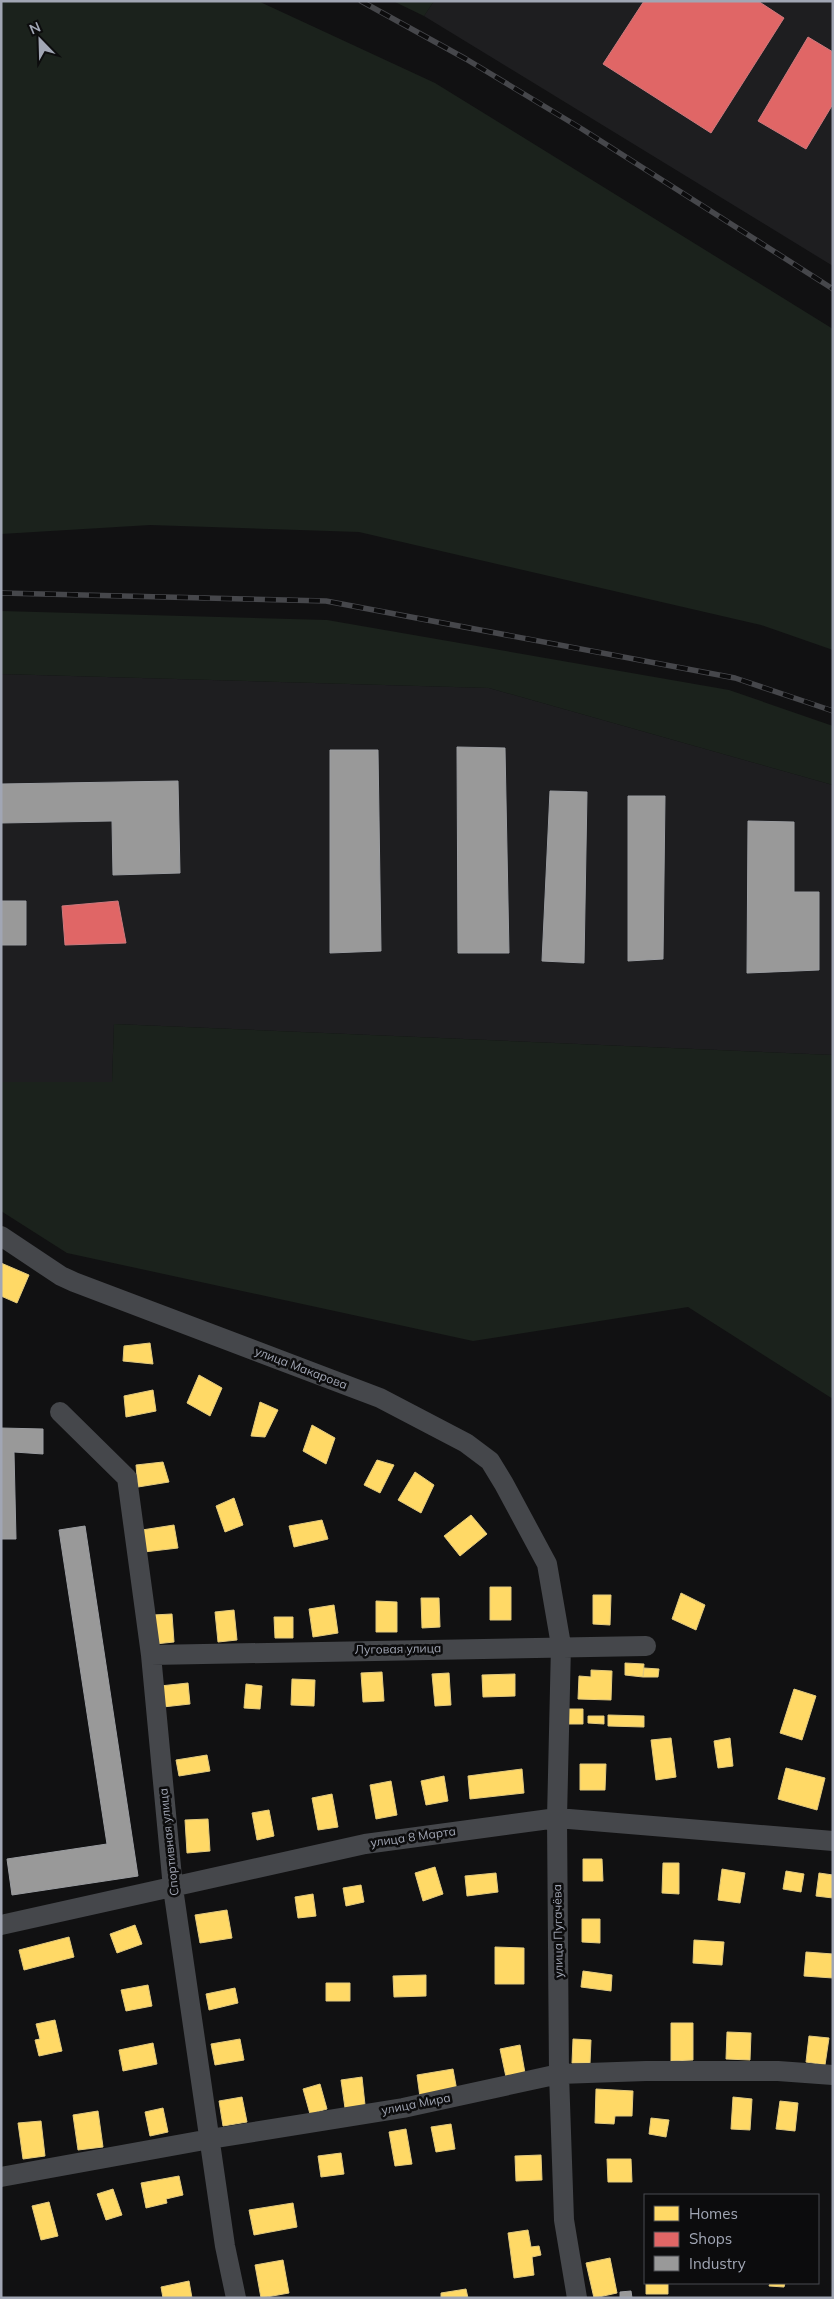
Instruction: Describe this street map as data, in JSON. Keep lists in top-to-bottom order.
{
  "streets": {
    "street": [
      "улица Макарова",
      "Луговая улица",
      "улица 8 Марта",
      "Спортивная улица",
      "улица Пугачёва",
      "улица Мира"
    ]
  },
  "crossings": [
    ["улица Макарова", "улица Пугачёва"],
    ["Луговая улица", "Спортивная улица"],
    ["Луговая улица", "улица Пугачёва"],
    ["улица 8 Марта", "Спортивная улица"],
    ["улица 8 Марта", "улица Пугачёва"],
    ["Спортивная улица", "улица Мира"],
    ["улица Пугачёва", "улица Мира"]
  ],
  "legend": ["Homes", "Shops", "Industry"],
  "north": "top left"
}
